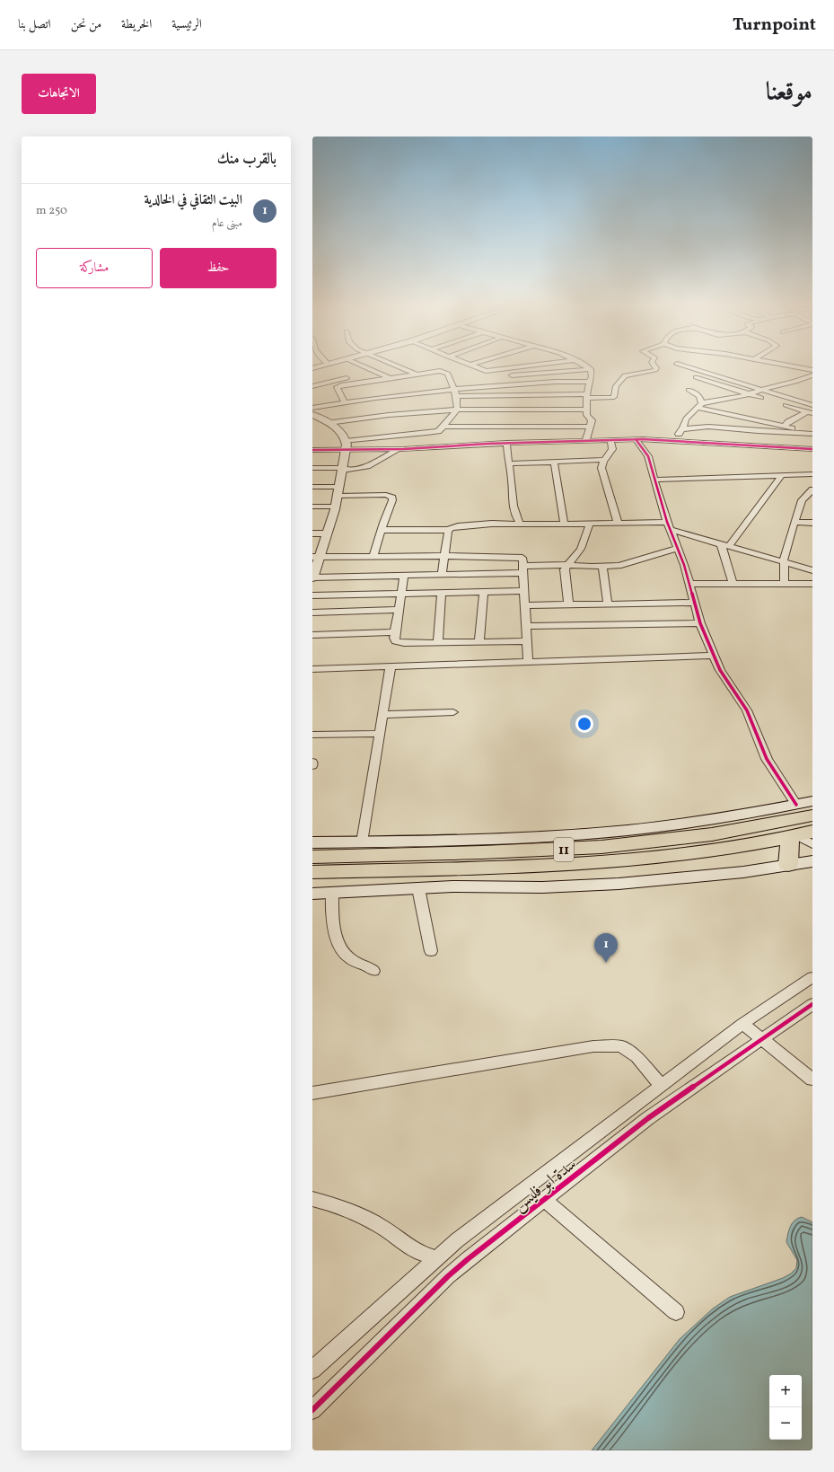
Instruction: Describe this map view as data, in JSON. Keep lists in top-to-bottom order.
{
  "streets": {
    "highway": ["11"],
    "street": ["سدة ابو فليس"]
  },
  "page": {
    "header": "Turnpoint",
    "nav": [
      "الرئيسية",
      "الخريطة",
      "من نحن",
      "اتصل بنا"
    ],
    "title": "موقعنا",
    "buttons": [
      "الاتجاهات",
      ["حفظ", "مشاركة"]
    ],
    "heading": "بالقرب منك",
    "list": [
      {
        "mark": "1",
        "name": "البيت الثقافي في الخالدية",
        "note": "مبنى عام",
        "value": "250 m"
      }
    ],
    "pins": "1",
    "map_buttons": ["+", "−"]
  }
}
